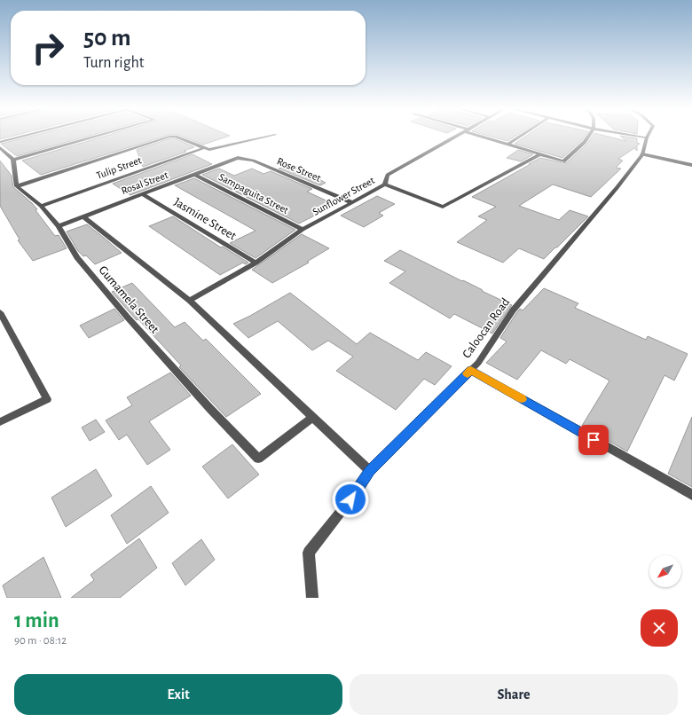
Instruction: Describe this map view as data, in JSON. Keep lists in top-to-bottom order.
{
  "streets": {
    "street": [
      "Tulip Street",
      "Rose Street",
      "Rosal Street",
      "Sampaguita Street",
      "Sunflower Street",
      "Jasmine Street",
      "Gumamela Street",
      "Caloocan Road"
    ]
  },
  "crossings": [
    ["Tulip Street", "Gumamela Street"],
    ["Rose Street", "Rosal Street"],
    ["Rose Street", "Sunflower Street"],
    ["Rosal Street", "Sampaguita Street"],
    ["Rosal Street", "Jasmine Street"],
    ["Rosal Street", "Gumamela Street"],
    ["Sampaguita Street", "Sunflower Street"],
    ["Sunflower Street", "Jasmine Street"]
  ],
  "north": "bottom left",
  "page": {
    "turn": ["50 m", "Turn right"],
    "heading": ["1 min", "90 m · 08:12"],
    "buttons": ["Exit", "Share"]
  }
}
